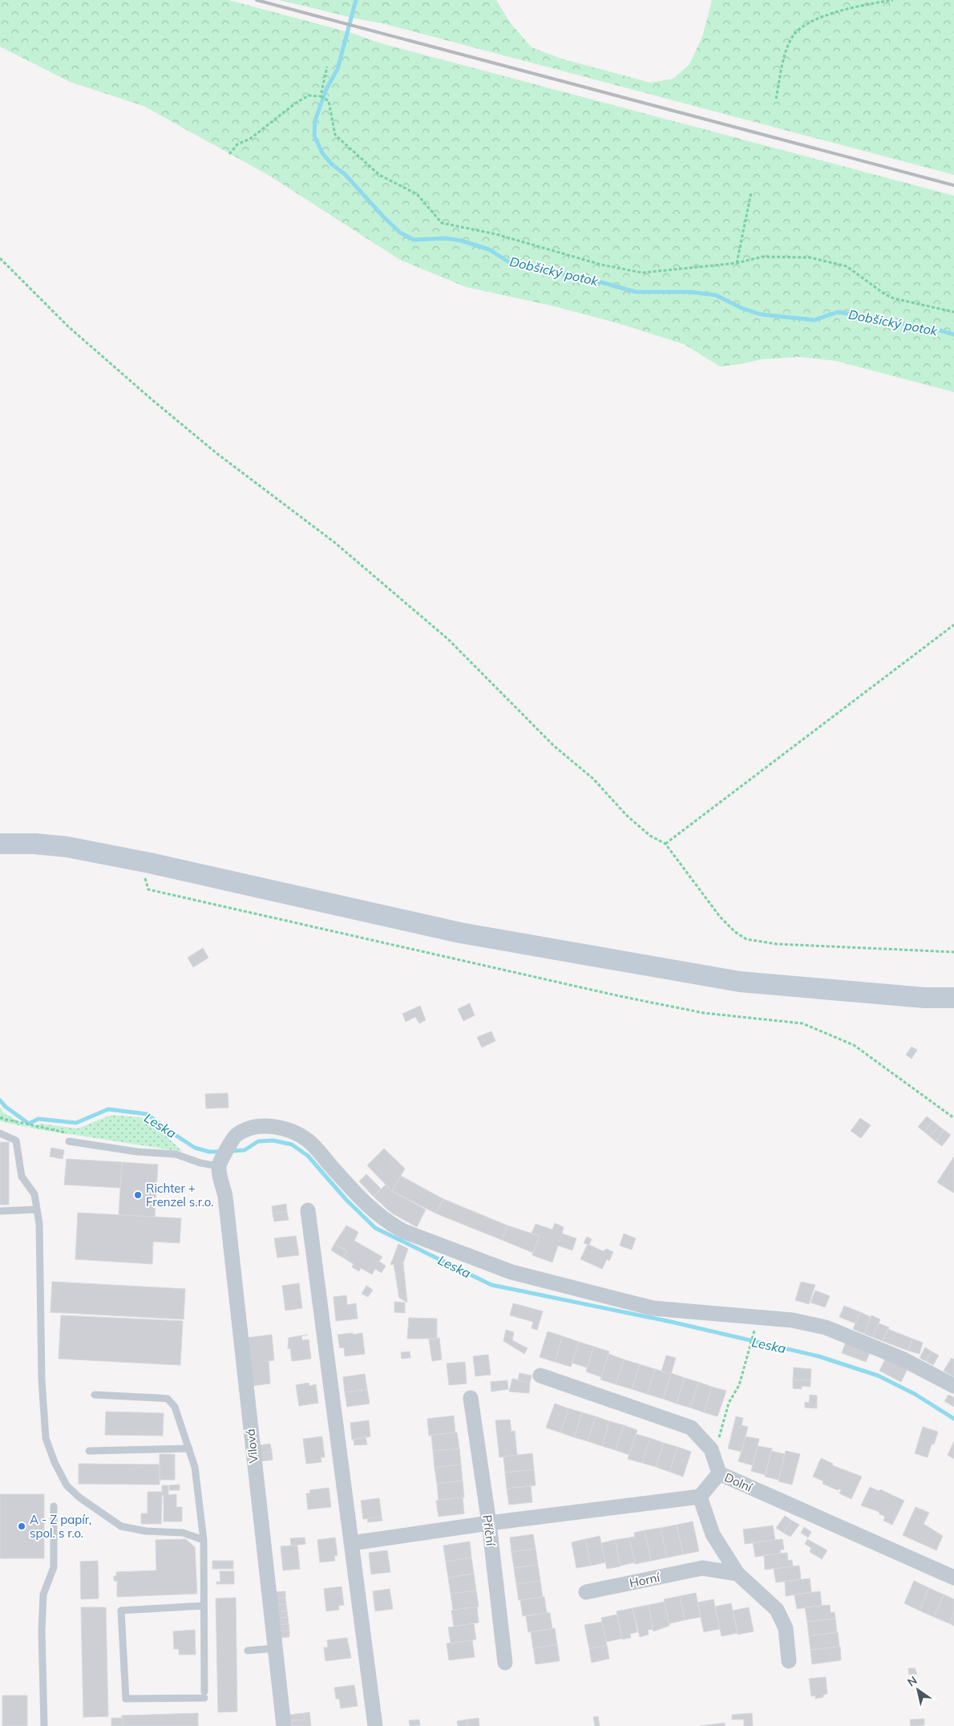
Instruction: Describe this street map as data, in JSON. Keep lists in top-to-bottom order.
{
  "streets": {
    "street": [
      "Vilová",
      "Dolní",
      "Příční",
      "Horní"
    ]
  },
  "water": ["Dobšický potok", "Leska"],
  "places": ["Richter + Frenzel s.r.o.", "A - Z papír, spol. s r.o."],
  "north": "top left"
}
